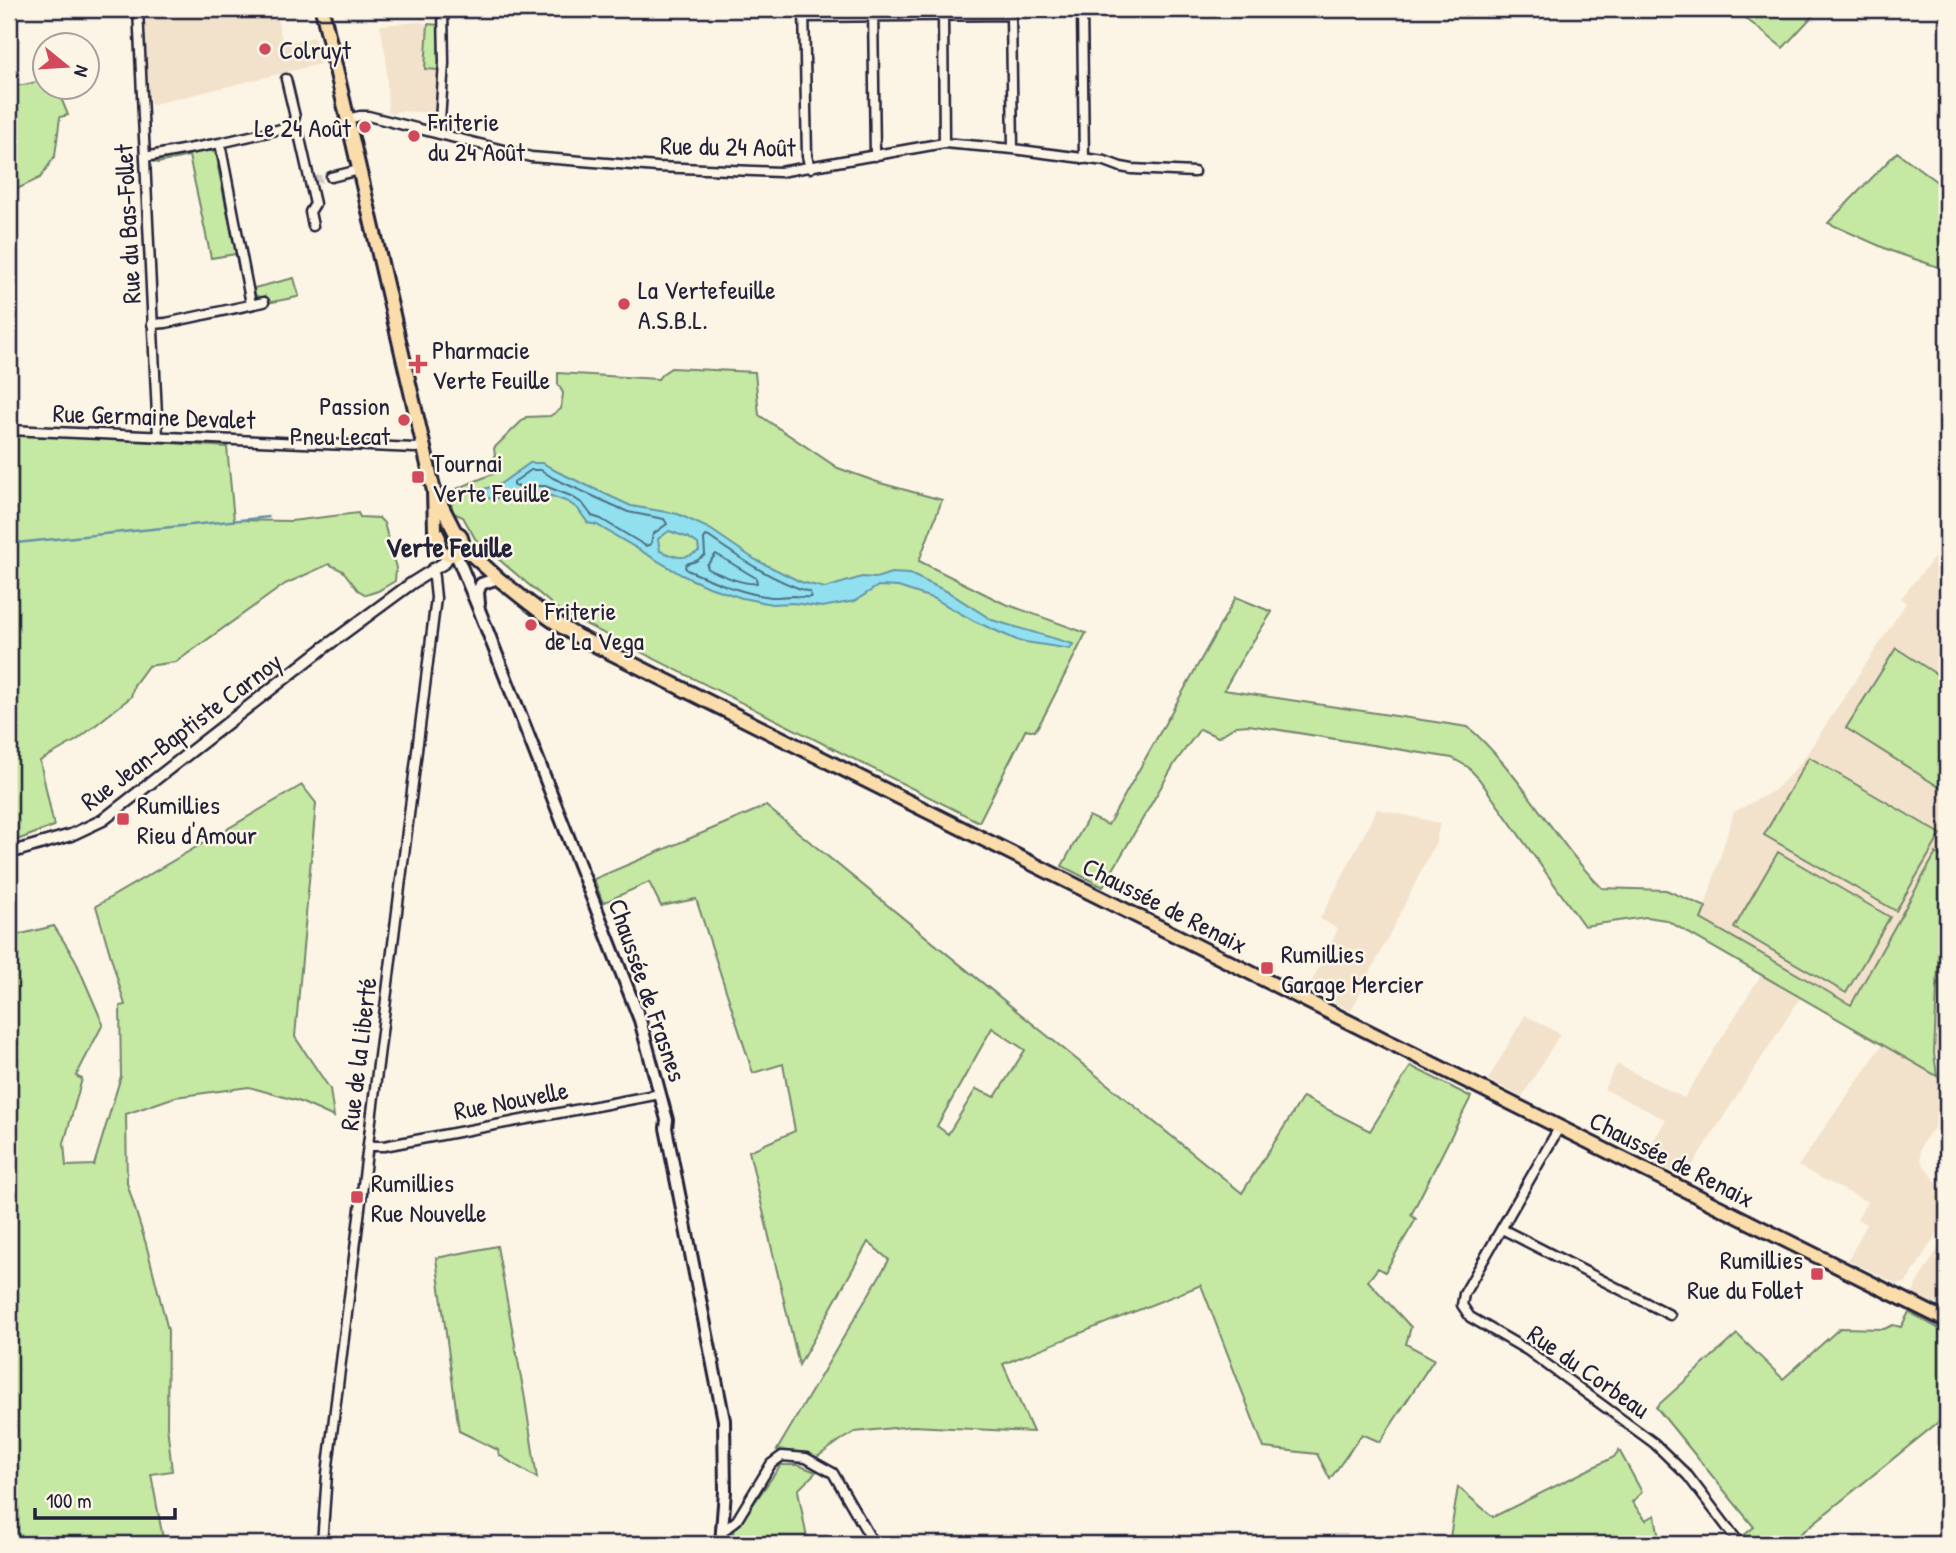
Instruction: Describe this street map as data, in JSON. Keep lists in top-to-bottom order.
{
  "streets": {
    "main road": ["Chaussée de Renaix", "Chaussée de Frasnes"],
    "street": [
      "Rue du 24 Août",
      "Rue du Bas-Follet",
      "Rue Germaine Devalet",
      "Rue Jean-Baptiste Carnoy",
      "Rue de la Liberté",
      "Rue Nouvelle",
      "Rue du Corbeau"
    ]
  },
  "crossings": [
    ["Rue du Bas-Follet", "Rue Germaine Devalet"],
    ["Rue Jean-Baptiste Carnoy", "Rue de la Liberté"],
    ["Chaussée de Renaix", "Chaussée de Frasnes"],
    ["Chaussée de Renaix", "Rue du Corbeau"],
    ["Chaussée de Frasnes", "Rue Nouvelle"],
    ["Rue de la Liberté", "Rue Nouvelle"]
  ],
  "districts": ["Verte Feuille"],
  "places": {
    "other": [
      "Colruyt",
      "Le 24 Août",
      "Friterie du 24 Août",
      "La Vertefeuille A.S.B.L.",
      "Passion Pneu Lecat",
      "Friterie de La Vega"
    ],
    "health": ["Pharmacie Verte Feuille"],
    "transit": [
      "Tournai Verte Feuille",
      "Rumillies Rieu d'Amour",
      "Rumillies Garage Mercier",
      "Rumillies Rue Nouvelle",
      "Rumillies Rue du Follet"
    ]
  },
  "scale_bar": "100 m",
  "north": "right"
}
